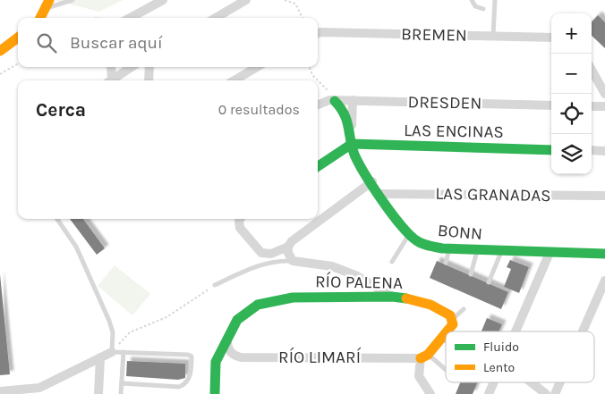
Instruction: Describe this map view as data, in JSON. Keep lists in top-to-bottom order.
{
  "streets": {
    "street": [
      "BREMEN",
      "DRESDEN",
      "LAS ENCINAS",
      "LAS GRANADAS",
      "BONN",
      "RÍO PALENA",
      "RÍO LIMARÍ"
    ]
  },
  "crossings": [
    ["DRESDEN", "BONN"],
    ["LAS ENCINAS", "BONN"],
    ["LAS GRANADAS", "BONN"],
    ["RÍO PALENA", "RÍO LIMARÍ"]
  ],
  "legend": ["Fluido", "Lento"],
  "page": {
    "map_buttons": ["+", "−"],
    "search": "Buscar aquí",
    "heading": ["Cerca", "0 resultados"]
  }
}
